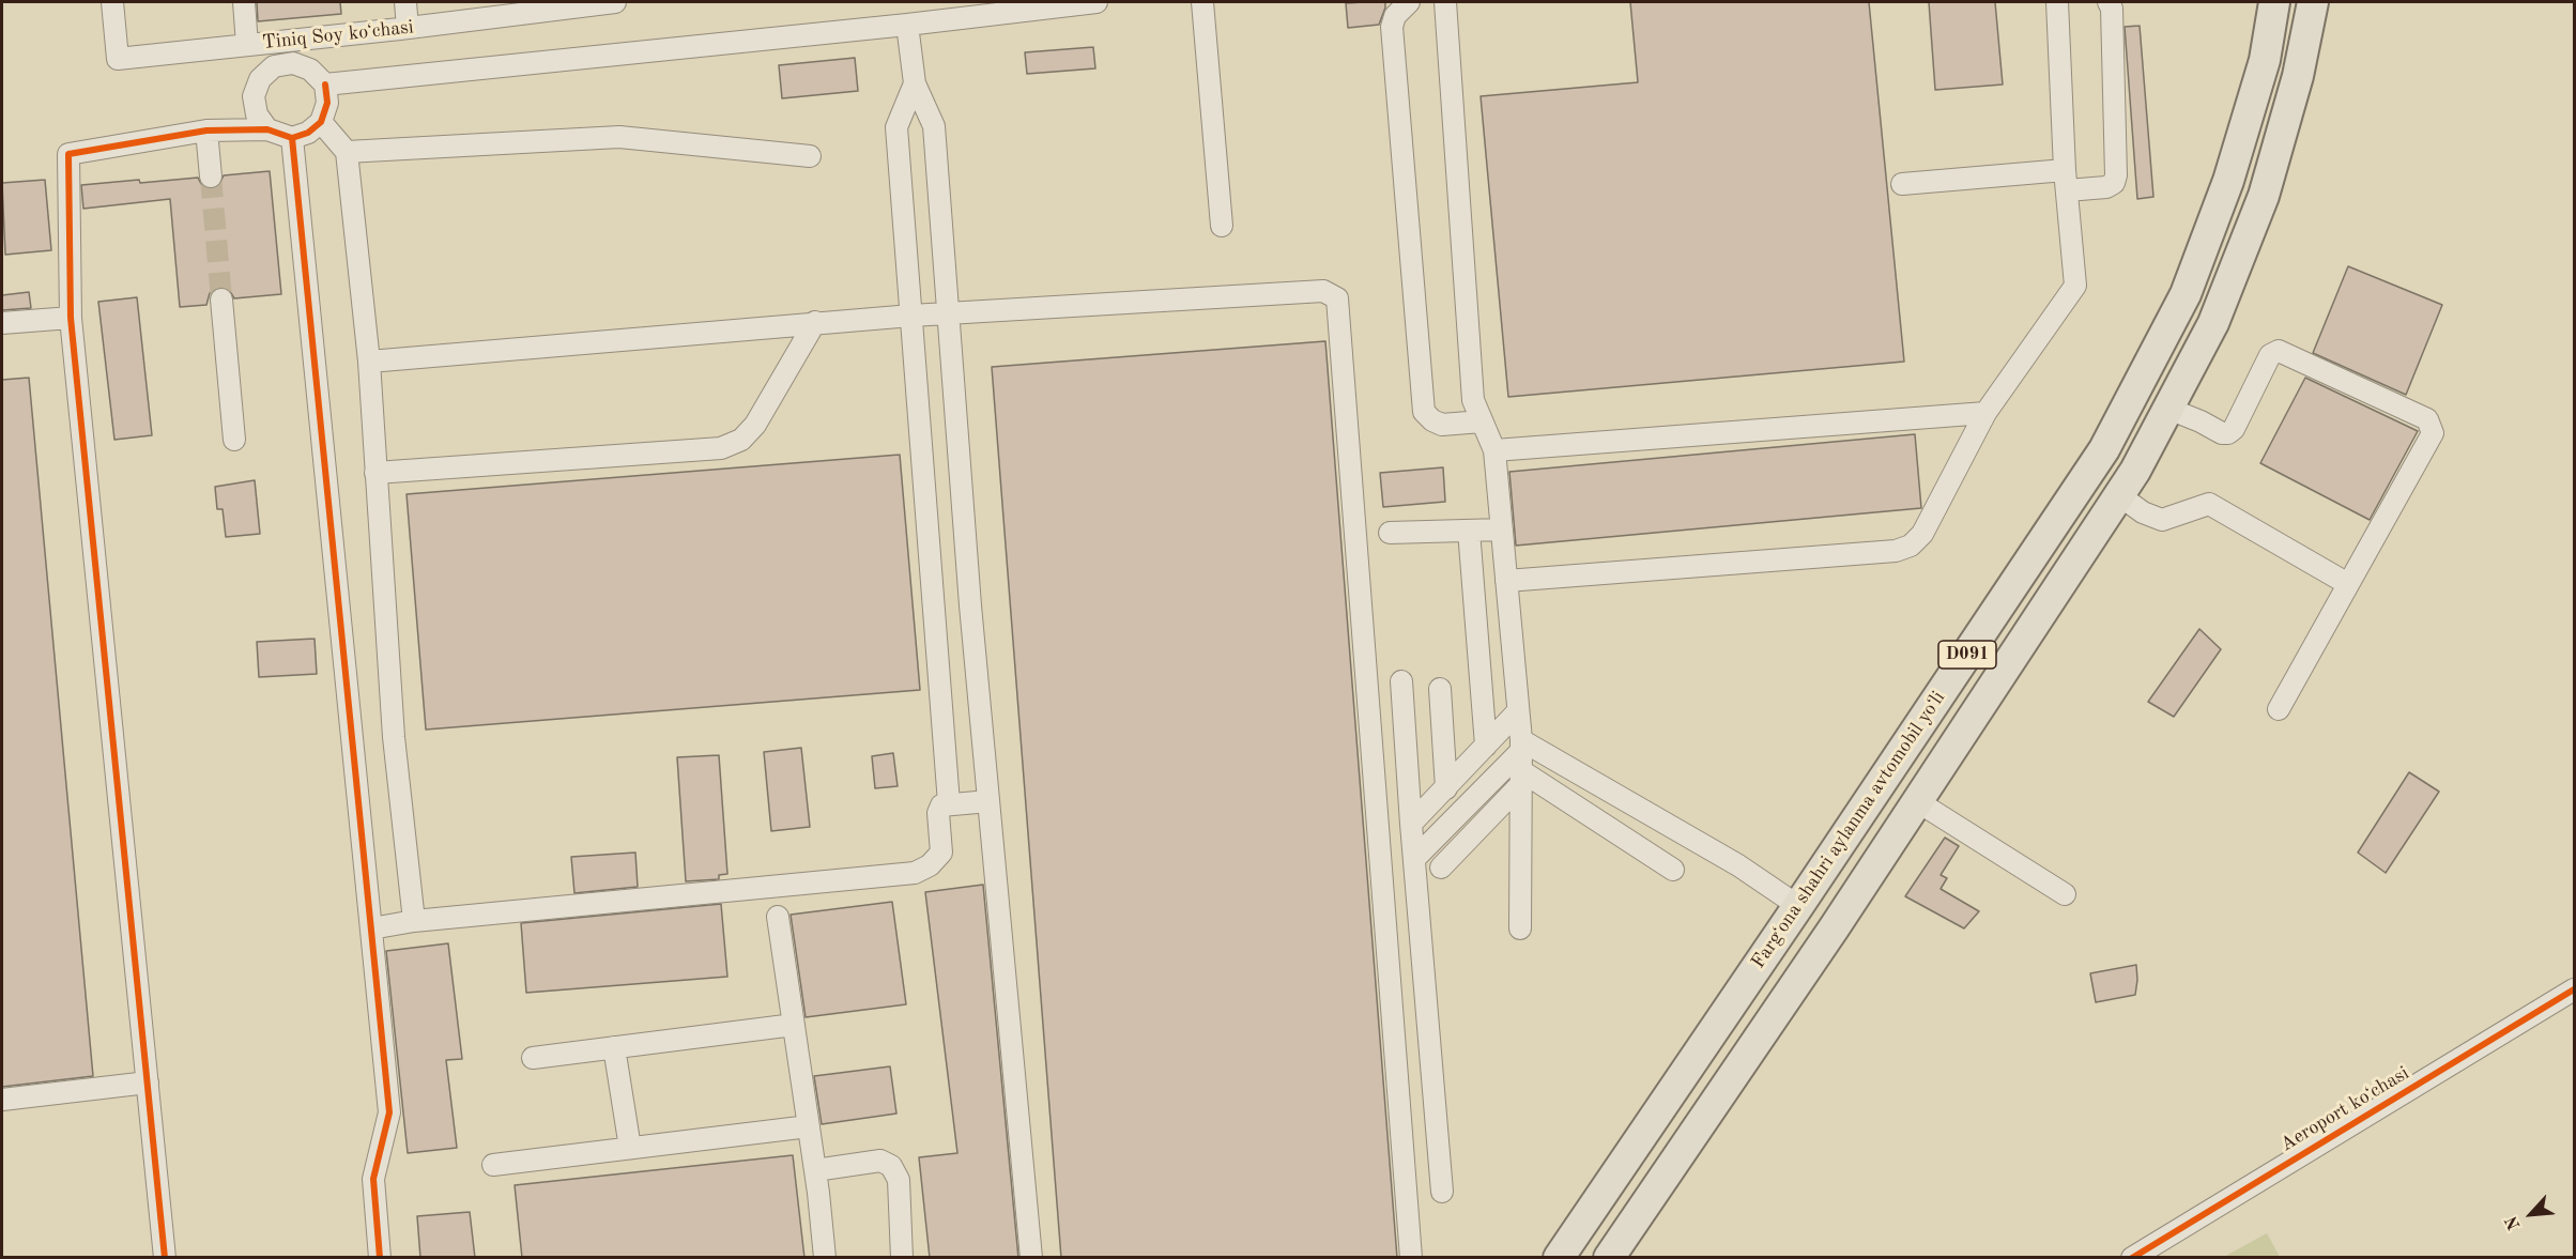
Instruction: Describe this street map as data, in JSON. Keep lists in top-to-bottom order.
{
  "streets": {
    "highway": ["D091", "Fargʻona shahri aylanma avtomobil yoʻli"],
    "street": ["Tiniq Soy koʻchasi", "Aeroport koʻchasi"]
  },
  "north": "bottom left"
}
